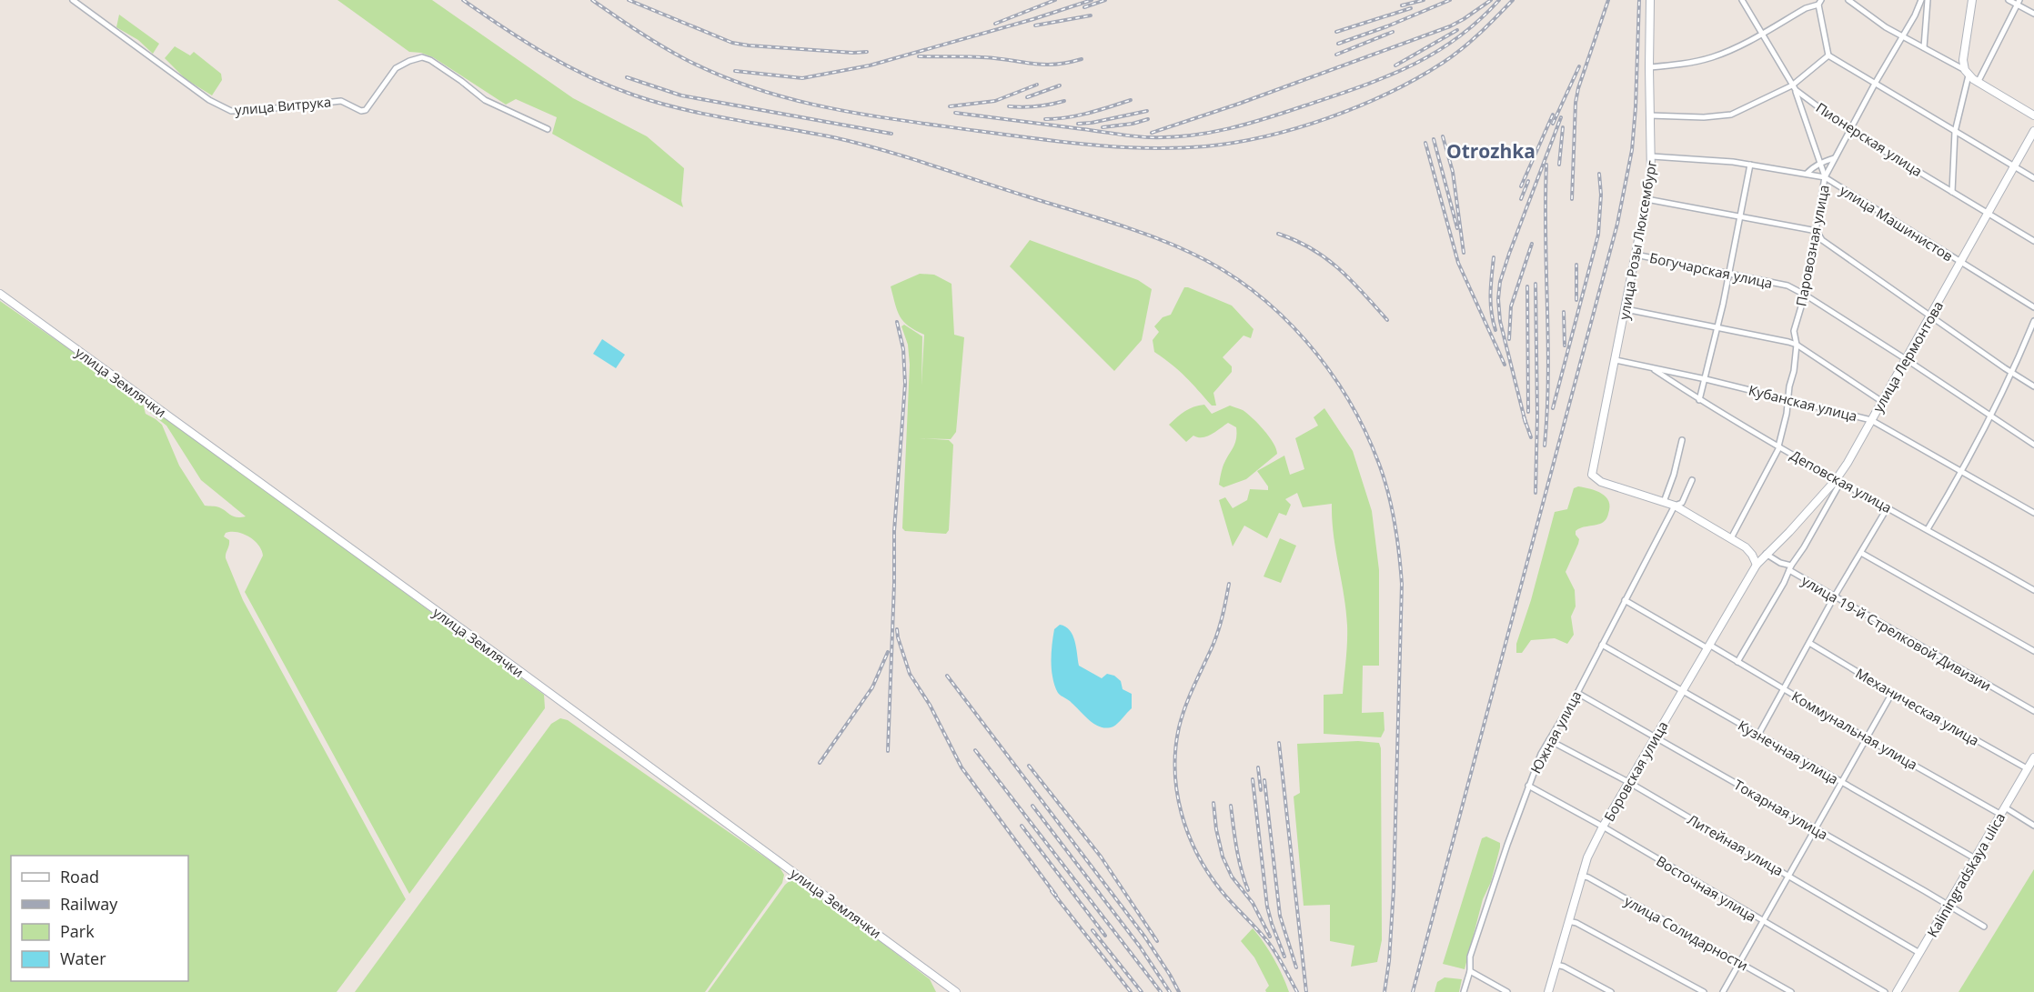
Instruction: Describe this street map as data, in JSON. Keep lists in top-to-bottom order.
{
  "streets": {
    "street": [
      "улица Витрука",
      "Пионерская улица",
      "улица Машинистов",
      "улица Розы Люксембург",
      "Паровозная улица",
      "Богучарская улица",
      "улица Лермонтова",
      "улица Землячки",
      "Кубанская улица",
      "Деповская улица",
      "улица 19-й Стрелковой Дивизии",
      "Механическая улица",
      "Коммунальная улица",
      "Южная улица",
      "Кузнечная улица",
      "Боровская улица",
      "Токарная улица",
      "Литейная улица",
      "Kaliningradskaya ulica",
      "Восточная улица",
      "улица Солидарности"
    ]
  },
  "crossings": [
    ["Пионерская улица", "Паровозная улица"],
    ["Пионерская улица", "улица Лермонтова"],
    ["улица Машинистов", "улица Розы Люксембург"],
    ["улица Машинистов", "Паровозная улица"],
    ["улица Машинистов", "улица Лермонтова"],
    ["улица Розы Люксембург", "Богучарская улица"],
    ["улица Розы Люксембург", "Кубанская улица"],
    ["Паровозная улица", "Богучарская улица"],
    ["Паровозная улица", "Кубанская улица"],
    ["Паровозная улица", "Деповская улица"],
    ["Богучарская улица", "улица Лермонтова"],
    ["улица Лермонтова", "Кубанская улица"],
    ["улица Лермонтова", "Деповская улица"],
    ["улица Лермонтова", "улица 19-й Стрелковой Дивизии"],
    ["улица Лермонтова", "Боровская улица"],
    ["Кубанская улица", "Деповская улица"],
    ["Механическая улица", "Kaliningradskaya ulica"],
    ["Коммунальная улица", "Южная улица"],
    ["Коммунальная улица", "Боровская улица"],
    ["Коммунальная улица", "Kaliningradskaya ulica"],
    ["Южная улица", "Кузнечная улица"],
    ["Южная улица", "Токарная улица"],
    ["Южная улица", "Литейная улица"],
    ["Южная улица", "Восточная улица"],
    ["Кузнечная улица", "Боровская улица"],
    ["Кузнечная улица", "Kaliningradskaya ulica"],
    ["Боровская улица", "Токарная улица"],
    ["Боровская улица", "Литейная улица"],
    ["Боровская улица", "Восточная улица"],
    ["Боровская улица", "улица Солидарности"],
    ["Токарная улица", "Kaliningradskaya ulica"],
    ["Литейная улица", "Kaliningradskaya ulica"]
  ],
  "districts": ["Otrozhka"],
  "legend": [
    "Road",
    "Railway",
    "Park",
    "Water"
  ]
}
